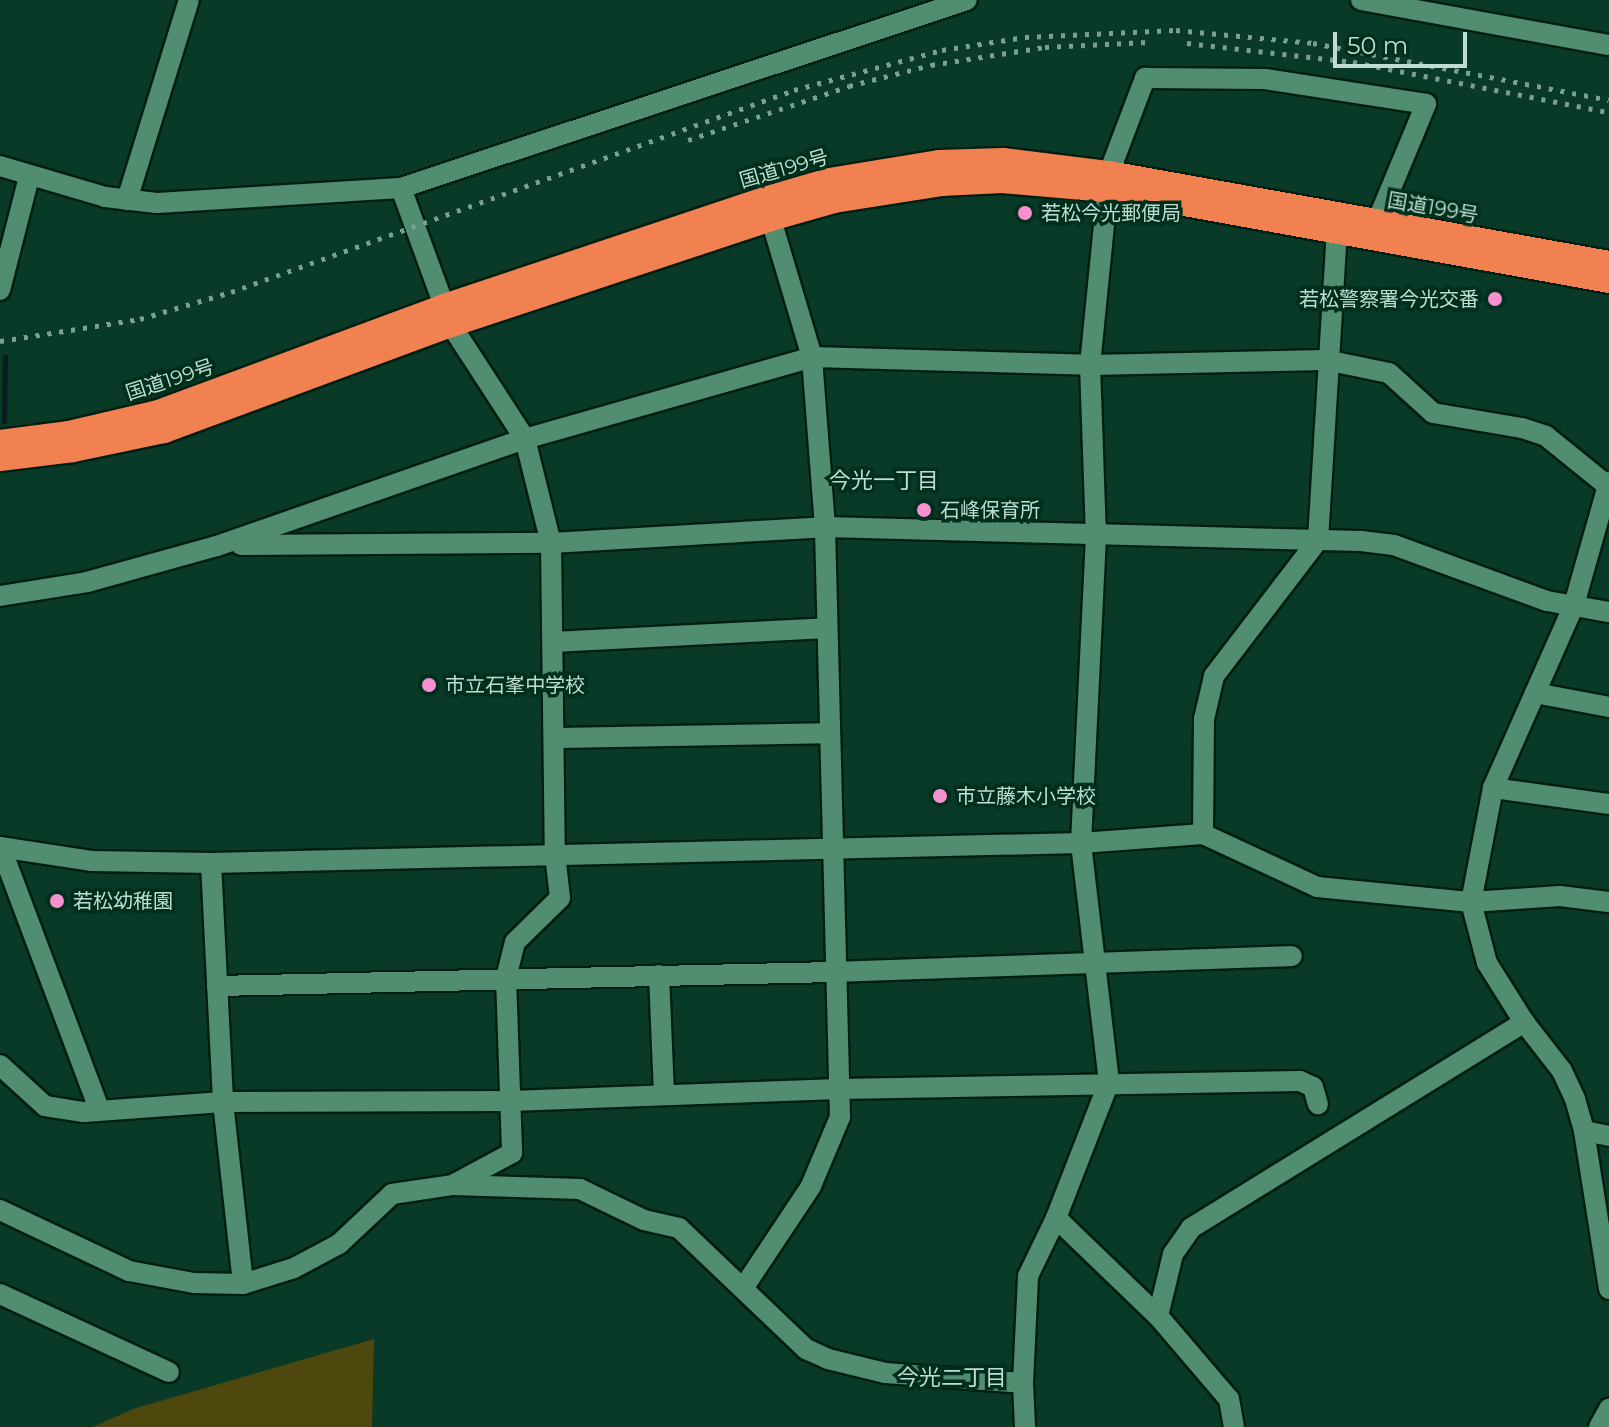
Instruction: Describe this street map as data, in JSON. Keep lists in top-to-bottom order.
{
  "streets": {
    "highway": ["国道199号"]
  },
  "districts": ["今光一丁目", "今光二丁目"],
  "places": [
    "若松今光郵便局",
    "若松警察署今光交番",
    "石峰保育所",
    "市立石峯中学校",
    "市立藤木小学校",
    "若松幼稚園"
  ],
  "scale_bar": "50 m"
}
